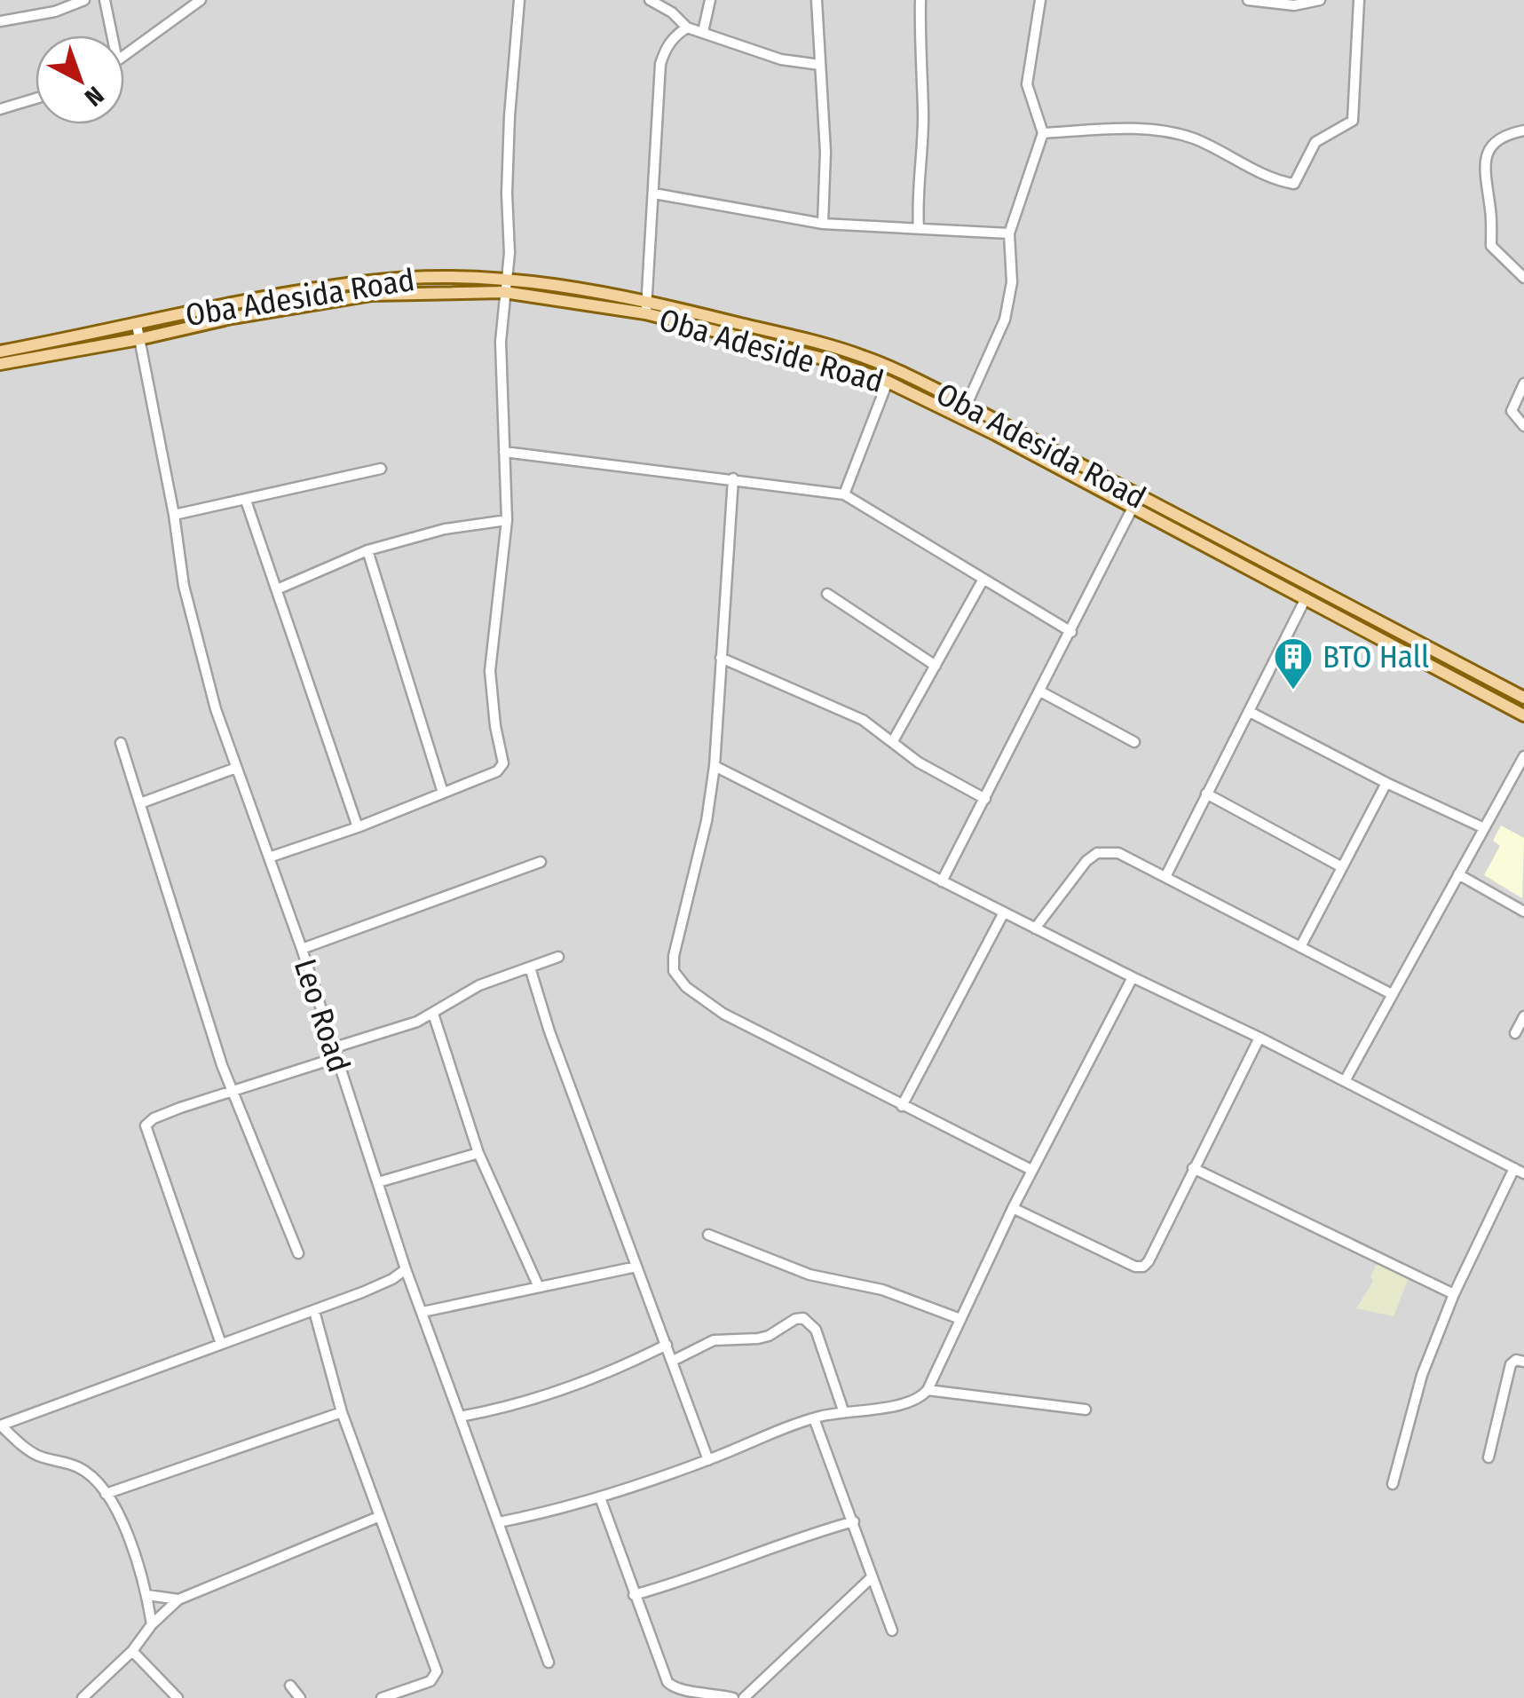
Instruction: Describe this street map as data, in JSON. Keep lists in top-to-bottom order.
{
  "streets": {
    "main road": ["Oba Adesida Road", "Oba Adeside Road"],
    "street": ["Leo Road"]
  },
  "crossings": [
    ["Oba Adesida Road", "Oba Adeside Road"],
    ["Oba Adesida Road", "Leo Road"],
    ["Oba Adeside Road", "Leo Road"]
  ],
  "places": {
    "building": ["BTO Hall"]
  },
  "north": "bottom right"
}
